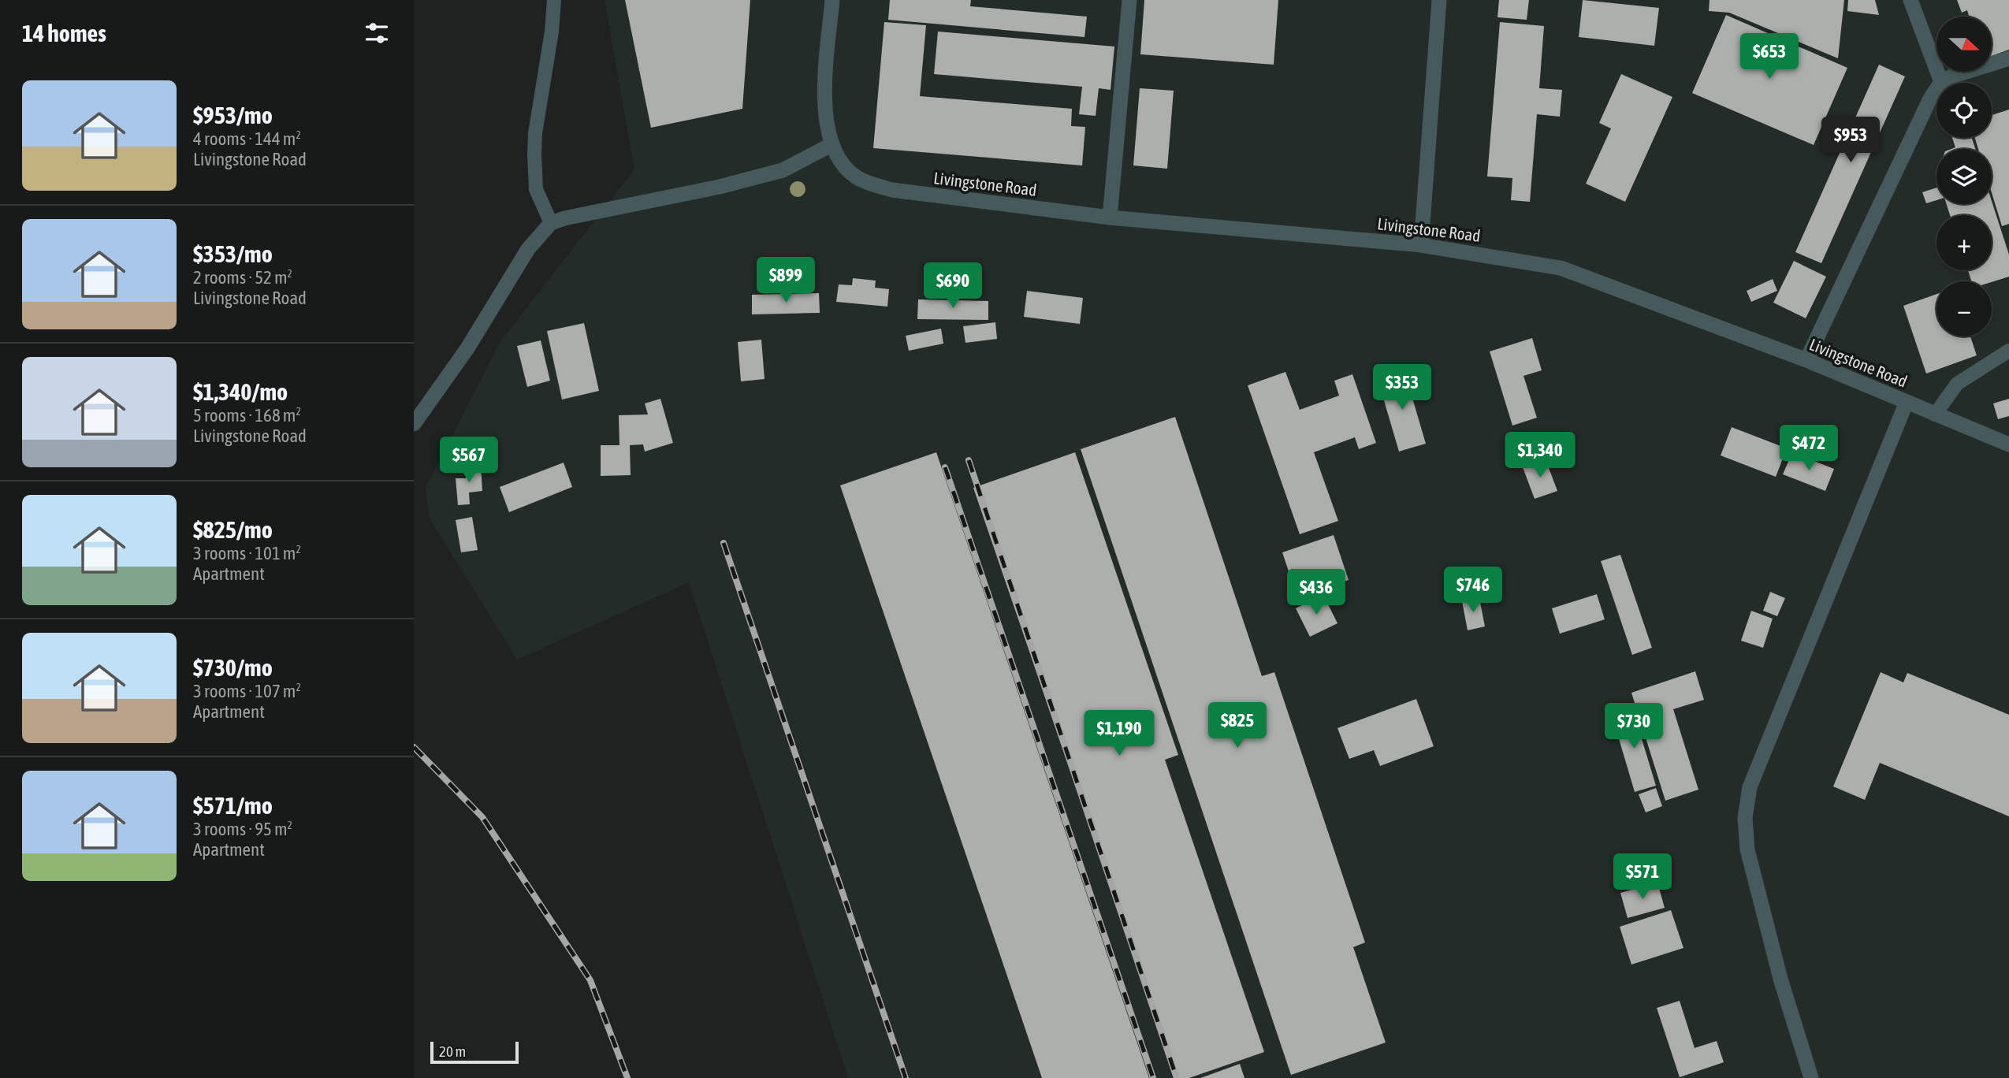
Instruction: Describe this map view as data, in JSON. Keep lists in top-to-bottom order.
{
  "streets": {
    "street": ["Livingstone Road"]
  },
  "scale_bar": "20 m",
  "north": "right",
  "page": {
    "heading": "14 homes",
    "map_buttons": ["+", "−"],
    "price": [
      "$653",
      "$953",
      "$899",
      "$690",
      "$353",
      "$472",
      "$1,340",
      "$567",
      "$746",
      "$436",
      "$825",
      "$730",
      "$1,190",
      "$571"
    ],
    "list": [
      {
        "name": "$953/mo",
        "note": "4 rooms · 144 m² · Livingstone Road"
      },
      {
        "name": "$353/mo",
        "note": "2 rooms · 52 m² · Livingstone Road"
      },
      {
        "name": "$1,340/mo",
        "note": "5 rooms · 168 m² · Livingstone Road"
      },
      {
        "name": "$825/mo",
        "note": "3 rooms · 101 m² · Apartment"
      },
      {
        "name": "$730/mo",
        "note": "3 rooms · 107 m² · Apartment"
      },
      {
        "name": "$571/mo",
        "note": "3 rooms · 95 m² · Apartment"
      }
    ],
    "scale": "20 m"
  }
}
